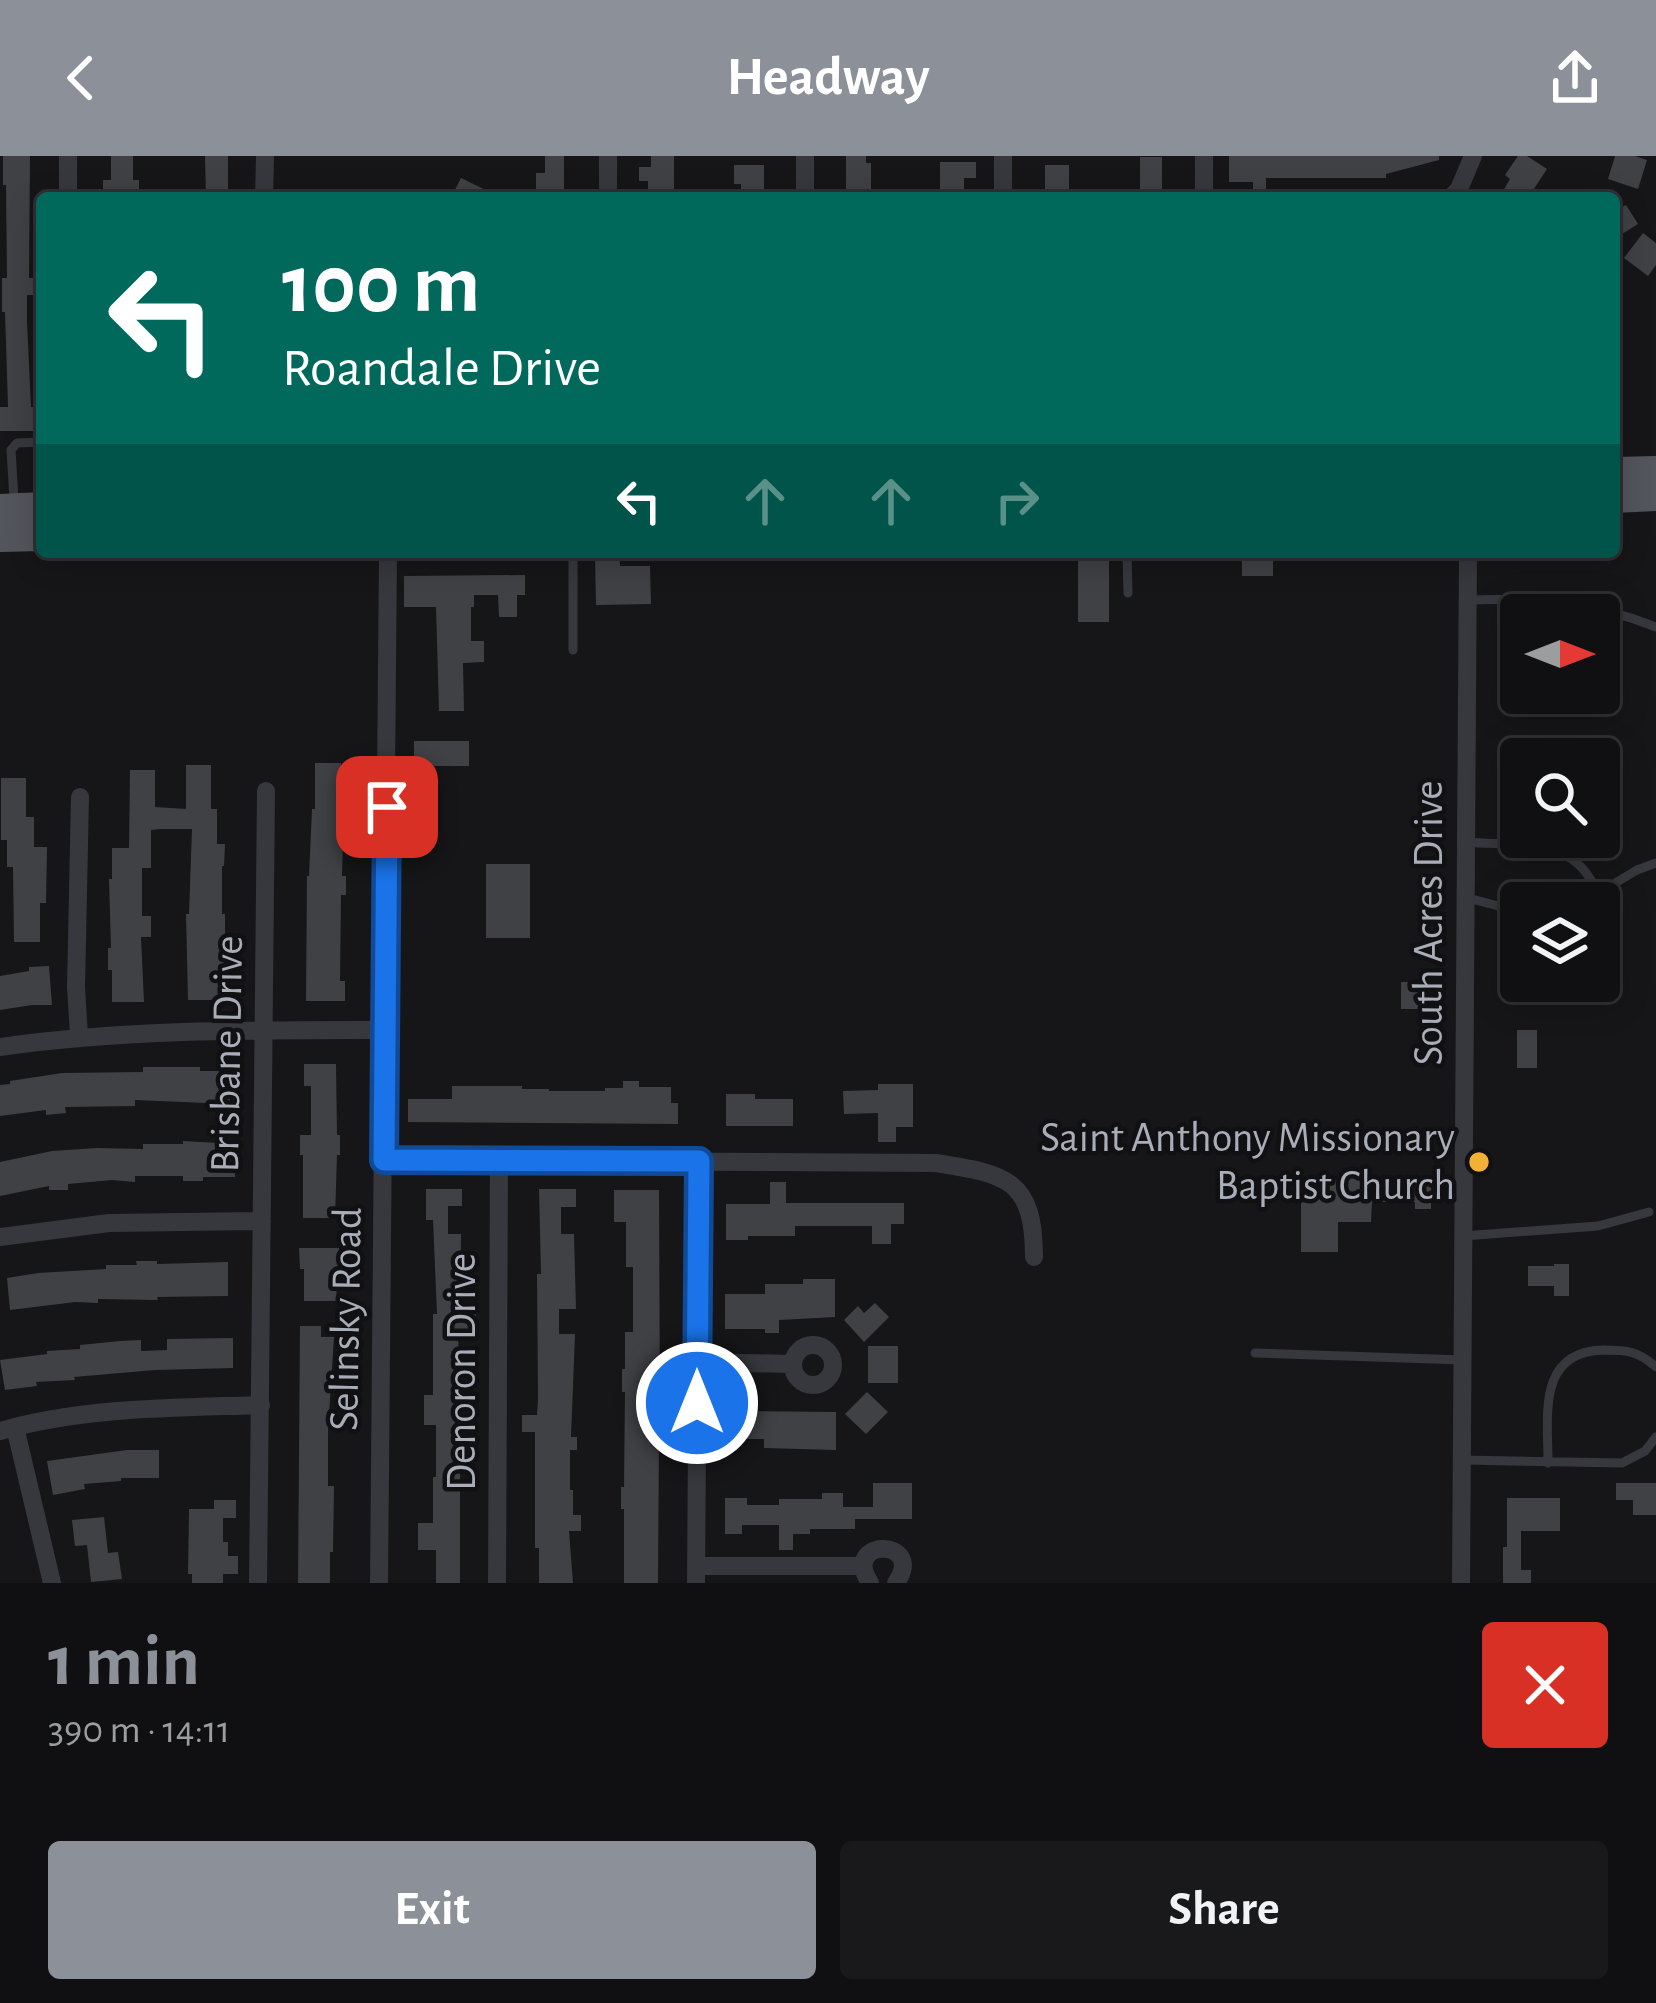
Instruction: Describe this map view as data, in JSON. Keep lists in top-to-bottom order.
{
  "streets": {
    "street": [
      "South Acres Drive",
      "Brisbane Drive",
      "Selinsky Road",
      "Denoron Drive"
    ]
  },
  "places": ["Saint Anthony Missionary Baptist Church"],
  "north": "right",
  "page": {
    "header": "Headway",
    "turn": ["100 m", "Roandale Drive"],
    "heading": ["1 min", "390 m · 14:11"],
    "buttons": ["Exit", "Share"]
  }
}
